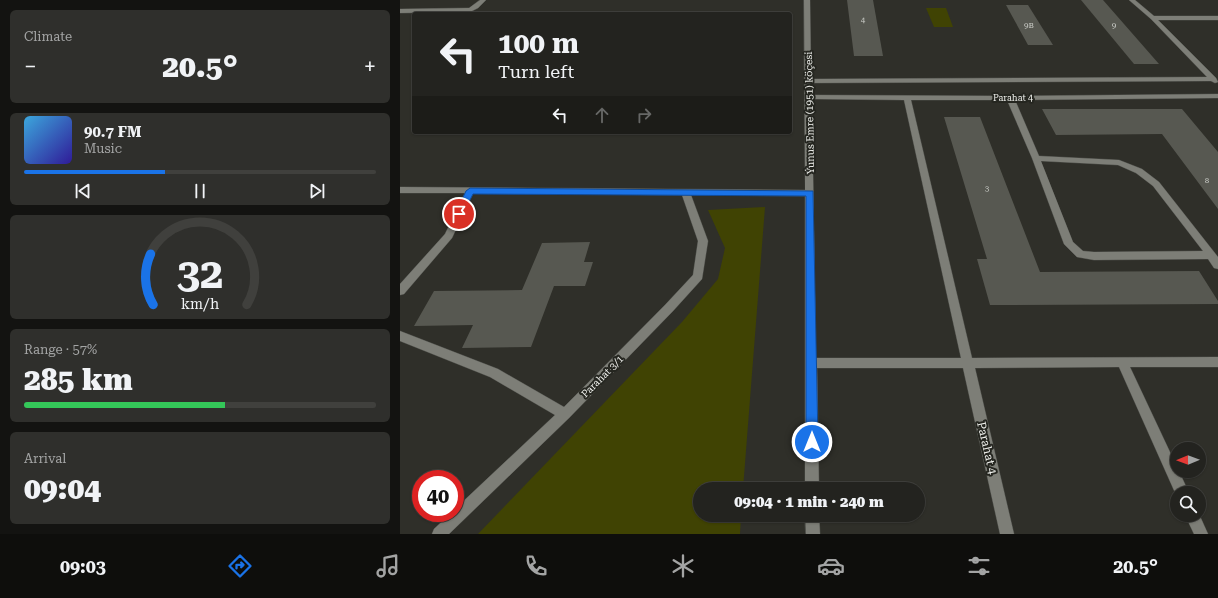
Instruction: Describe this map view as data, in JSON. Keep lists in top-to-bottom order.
{
  "streets": {
    "street": ["Parahat 4", "Ýunus Emre (1951) köçesi", "Parahat 3/1"]
  },
  "crossings": [
    ["Parahat 4", "Ýunus Emre (1951) köçesi"]
  ],
  "house_numbers": [
    "4",
    "9B",
    "9",
    "8",
    "3"
  ],
  "north": "left",
  "page": {
    "tile": [
      "Climate",
      ["Range · 57%", "285 km"],
      ["Arrival", "09:04"]
    ],
    "turn": ["100 m", "Turn left"],
    "heat": ["−", "20.5°", "+"],
    "song": ["90.7 FM", "Music"],
    "limit": "40",
    "trip": "09:04 · 1 min · 240 m",
    "tabs": ["09:03", "20.5°"],
    "gauge": ["32", "km/h"]
  }
}
